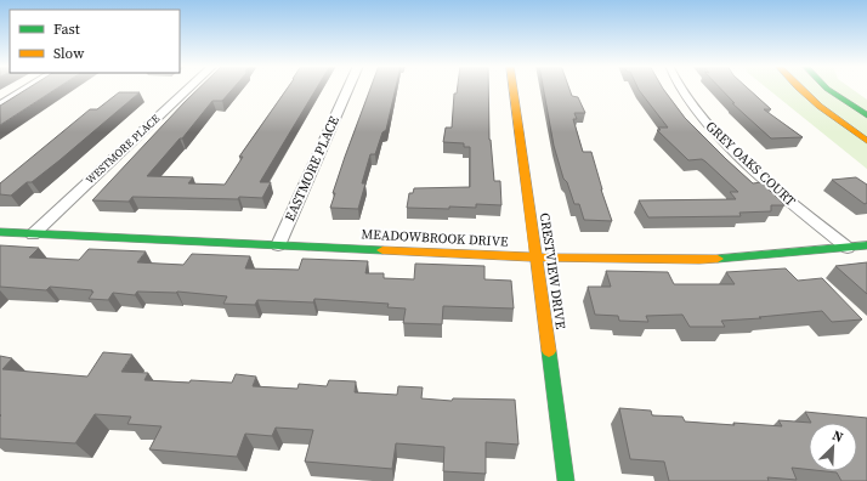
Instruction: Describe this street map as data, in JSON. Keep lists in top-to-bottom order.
{
  "streets": {
    "street": [
      "WESTMORE PLACE",
      "GREY OAKS COURT",
      "EASTMORE PLACE",
      "MEADOWBROOK DRIVE",
      "CRESTVIEW DRIVE"
    ]
  },
  "crossings": [
    ["WESTMORE PLACE", "MEADOWBROOK DRIVE"],
    ["GREY OAKS COURT", "MEADOWBROOK DRIVE"],
    ["EASTMORE PLACE", "MEADOWBROOK DRIVE"],
    ["MEADOWBROOK DRIVE", "CRESTVIEW DRIVE"]
  ],
  "legend": ["Fast", "Slow"],
  "north": "top right"
}
